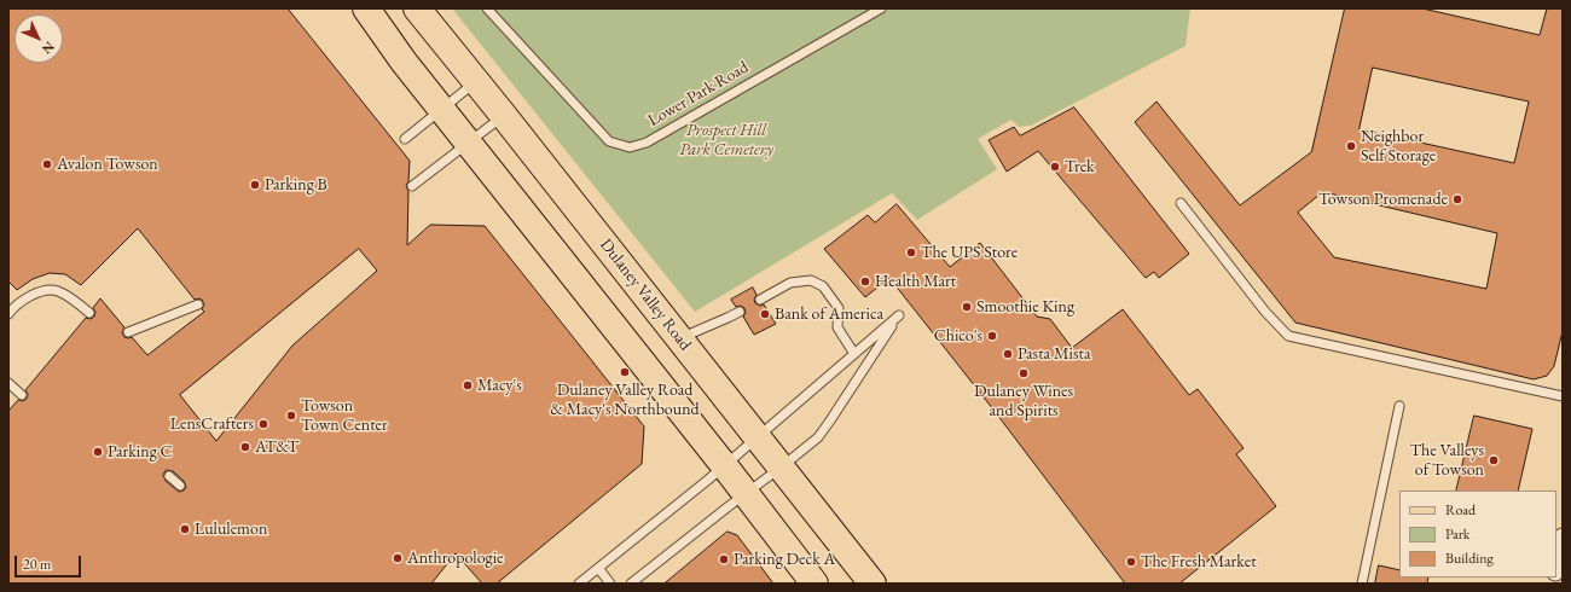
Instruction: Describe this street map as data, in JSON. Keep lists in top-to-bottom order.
{
  "streets": {
    "main road": ["Dulaney Valley Road"],
    "lane": ["Lower Park Road"]
  },
  "parks": ["Prospect Hill Park Cemetery"],
  "places": [
    "Neighbor Self Storage",
    "Avalon Towson",
    "Trek",
    "Parking B",
    "Towson Promenade",
    "The UPS Store",
    "Health Mart",
    "Smoothie King",
    "Bank of America",
    "Chico's",
    "Pasta Mista",
    "Dulaney Valley Road & Macy's Northbound",
    "Dulaney Wines and Spirits",
    "Macy's",
    "Towson Town Center",
    "LensCrafters",
    "AT&T",
    "Parking C",
    "The Valleys of Towson",
    "Lululemon",
    "Anthropologie",
    "Parking Deck A",
    "The Fresh Market"
  ],
  "legend": ["Road", "Park", "Building"],
  "scale_bar": "20 m",
  "north": "bottom right"
}
